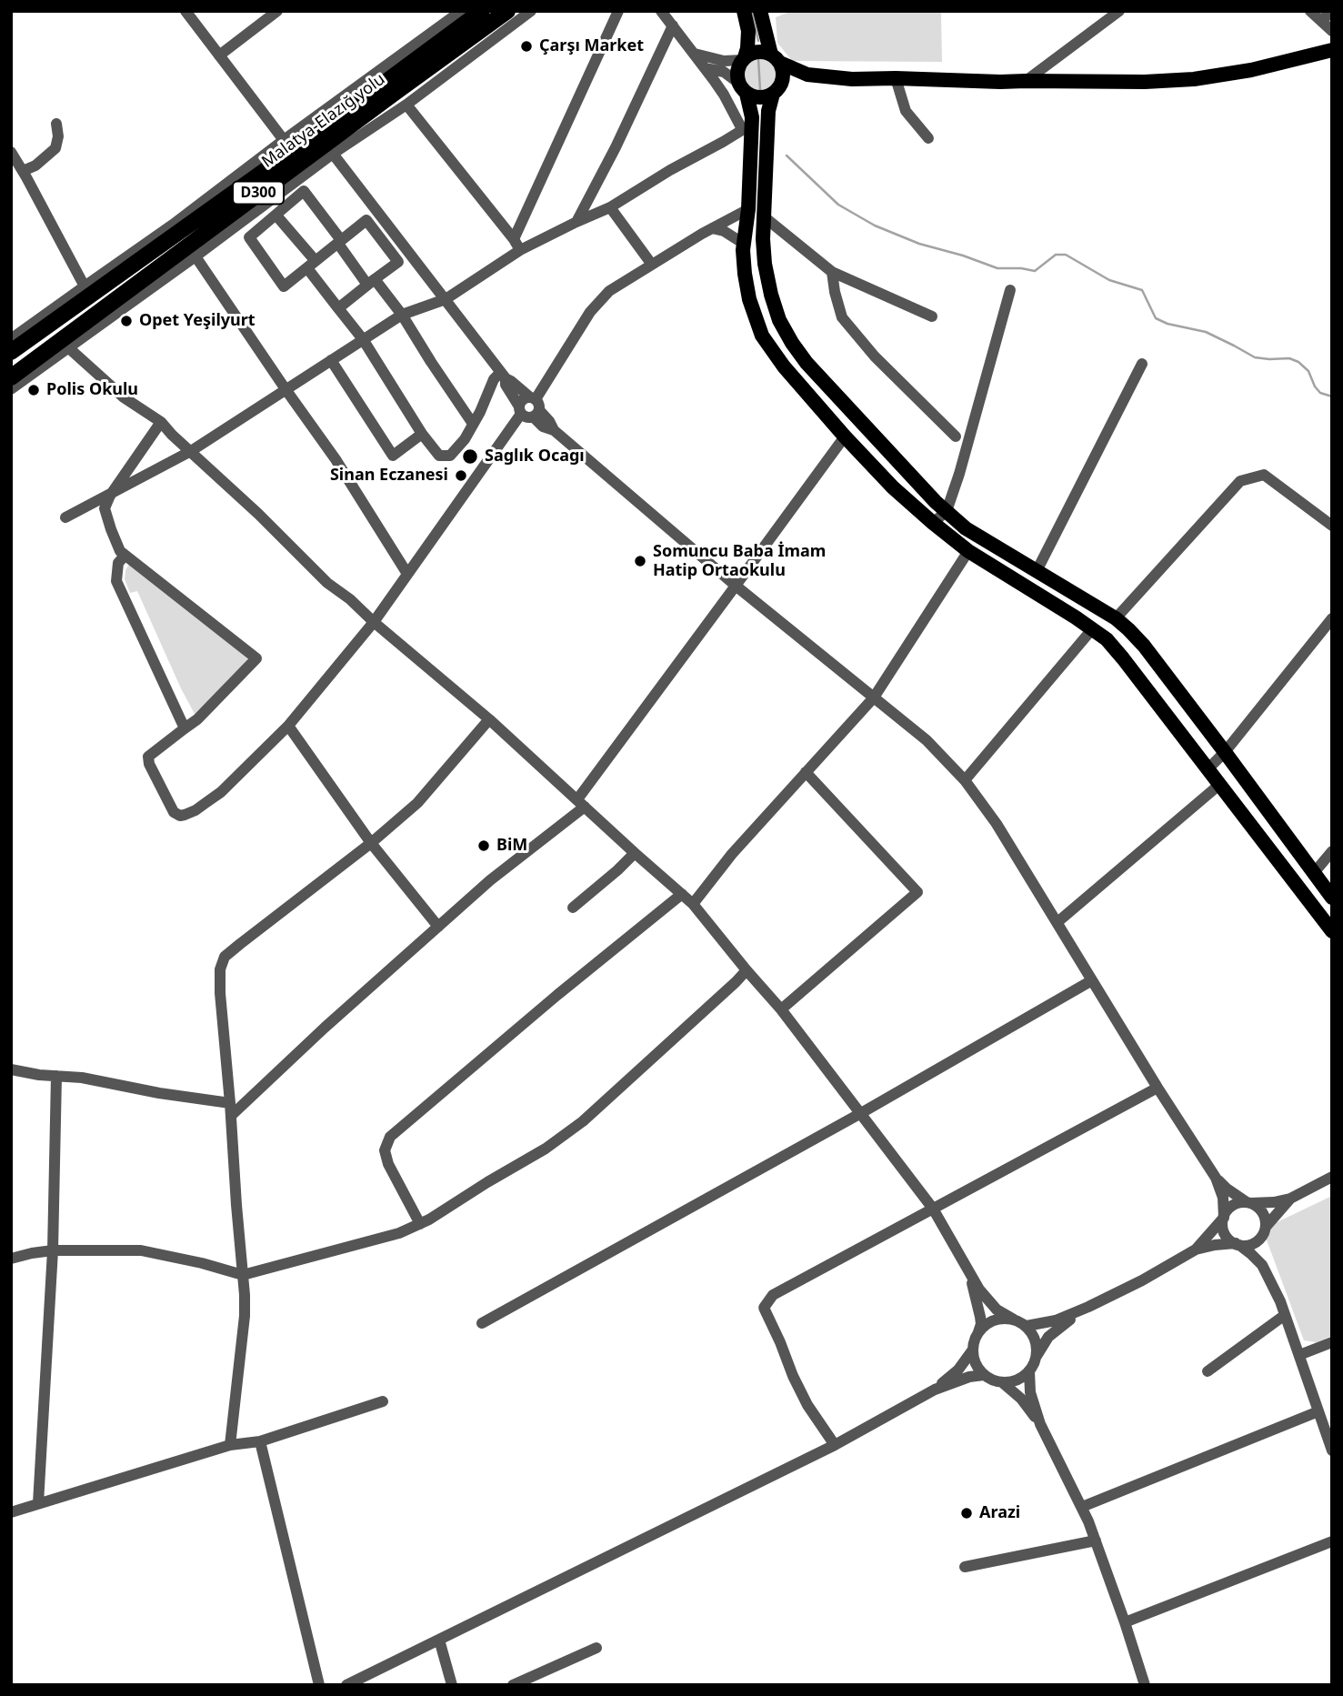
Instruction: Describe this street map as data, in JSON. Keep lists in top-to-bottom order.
{
  "streets": {
    "highway": ["Malatya-Elazığ yolu", "D300"]
  },
  "places": [
    "Çarşı Market",
    "Opet Yeşilyurt",
    "Polis Okulu",
    "Saglık Ocagı",
    "Sinan Eczanesi",
    "Somuncu Baba İmam Hatip Ortaokulu",
    "BiM",
    "Arazi"
  ]
}
